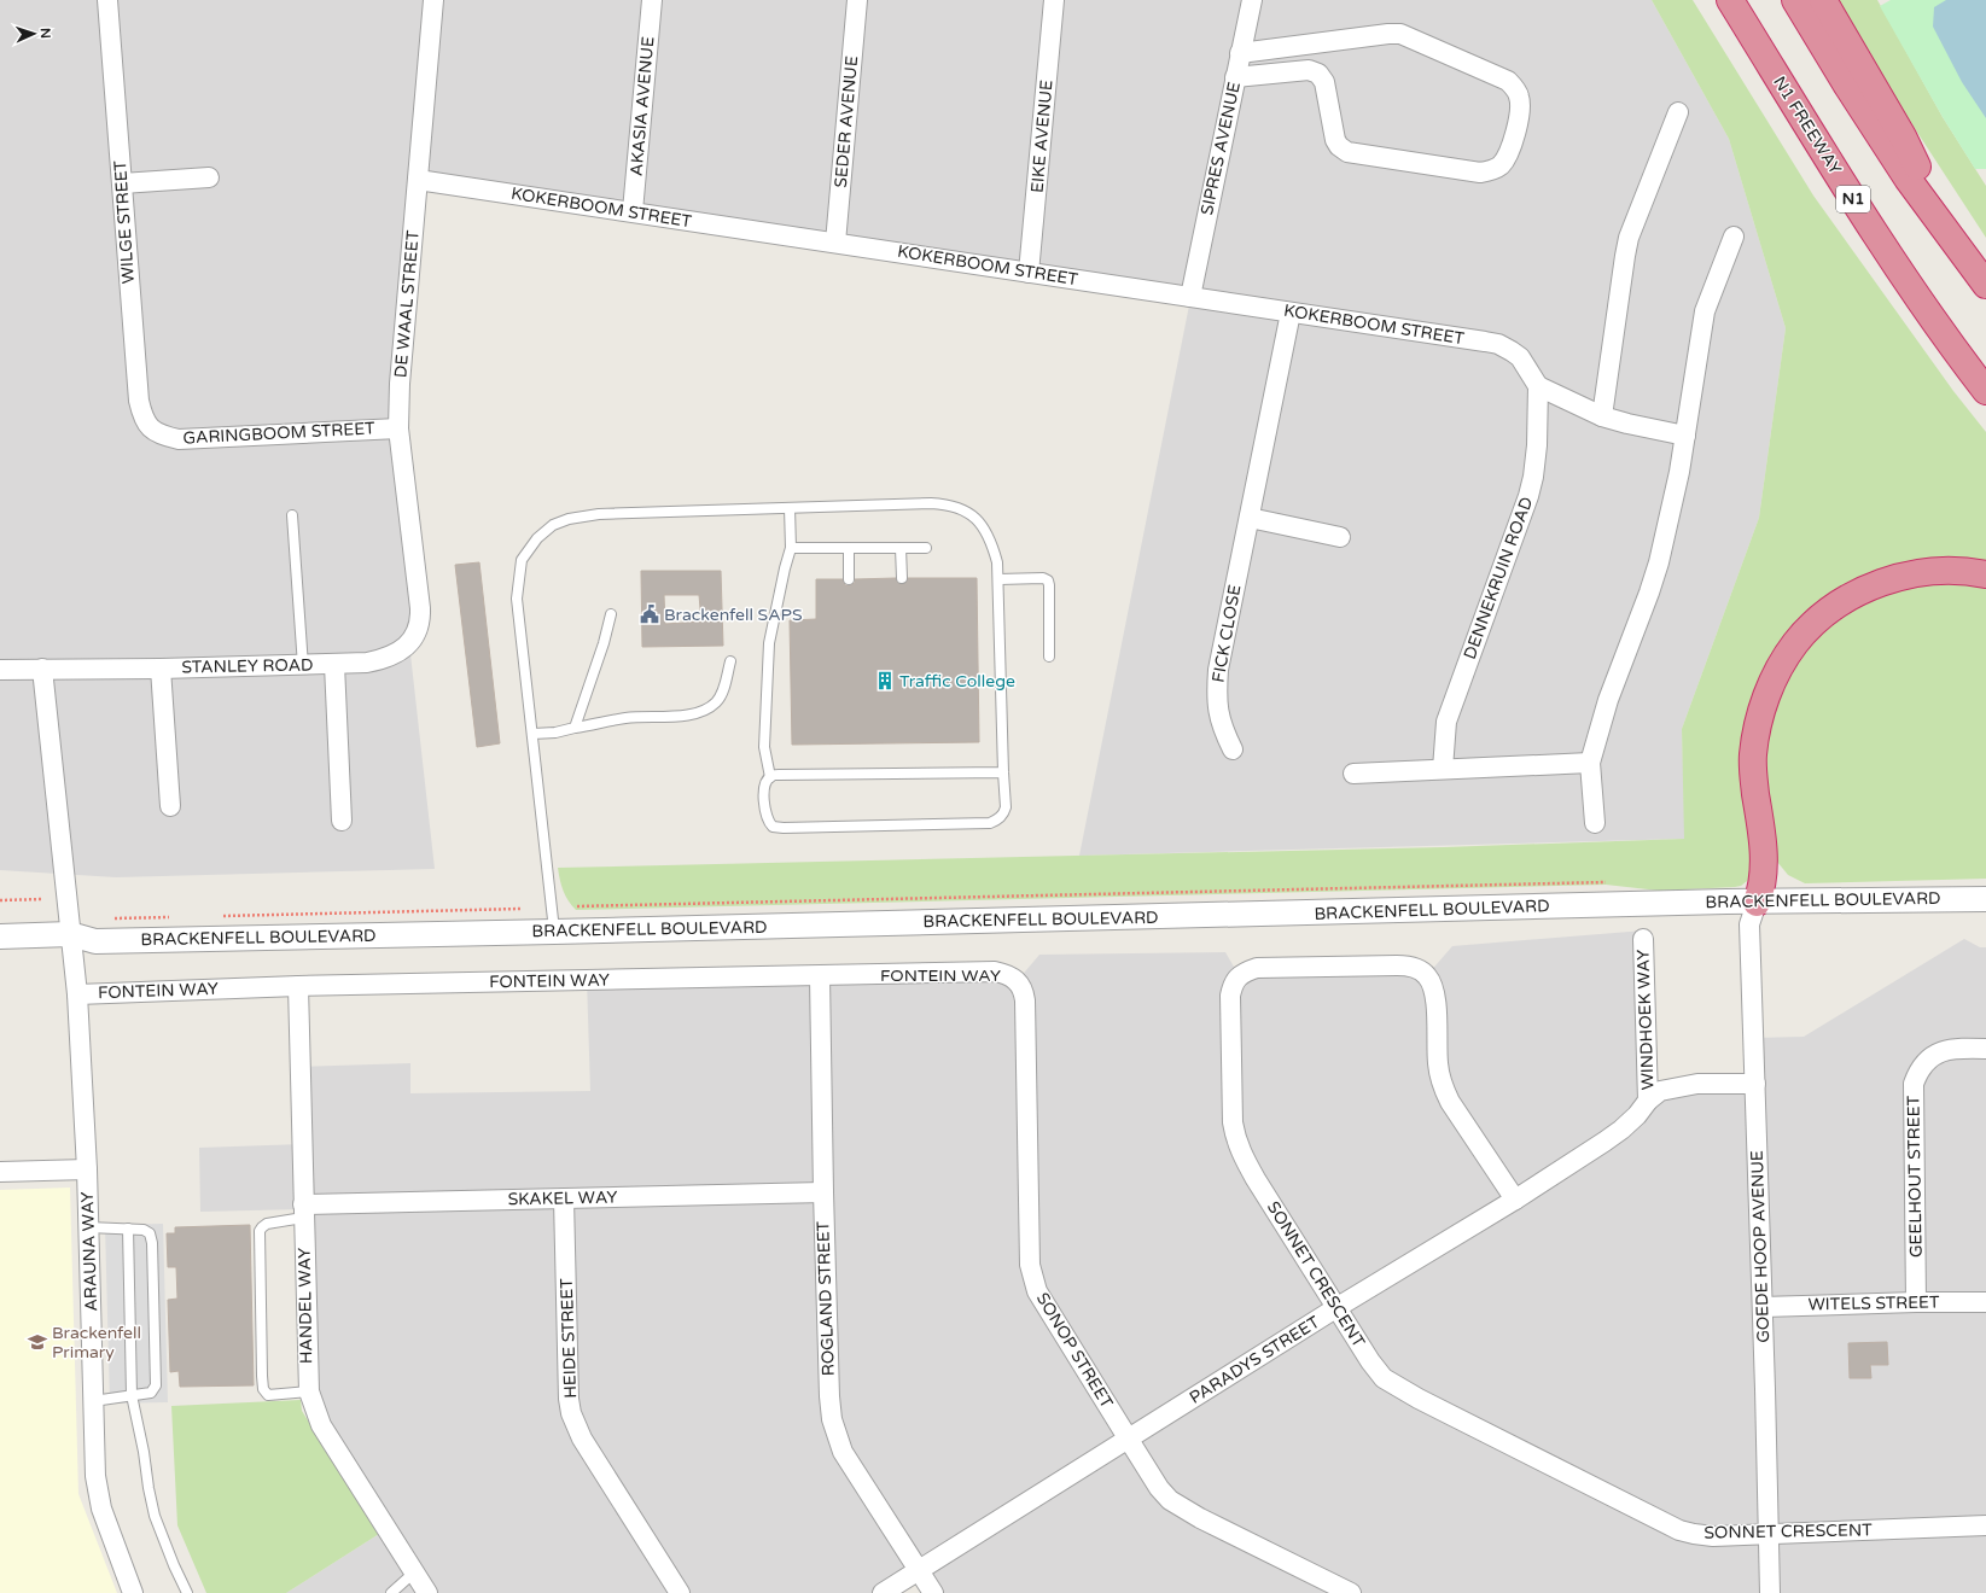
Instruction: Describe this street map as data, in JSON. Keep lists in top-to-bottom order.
{
  "streets": {
    "highway": ["N1 FREEWAY", "N1"],
    "street": [
      "AKASIA AVENUE",
      "SEDER AVENUE",
      "EIKE AVENUE",
      "SIPRES AVENUE",
      "KOKERBOOM STREET",
      "WILGE STREET",
      "DE WAAL STREET",
      "GARINGBOOM STREET",
      "DENNEKRUIN ROAD",
      "FICK CLOSE",
      "STANLEY ROAD",
      "BRACKENFELL BOULEVARD",
      "FONTEIN WAY",
      "WINDHOEK WAY",
      "GEELHOUT STREET",
      "SKAKEL WAY",
      "GOEDE HOOP AVENUE",
      "ARAUNA WAY",
      "SONNET CRESCENT",
      "ROGLAND STREET",
      "WITELS STREET",
      "HANDEL WAY",
      "HEIDE STREET",
      "SONOP STREET",
      "PARADYS STREET"
    ]
  },
  "crossings": [
    ["AKASIA AVENUE", "KOKERBOOM STREET"],
    ["SEDER AVENUE", "KOKERBOOM STREET"],
    ["EIKE AVENUE", "KOKERBOOM STREET"],
    ["SIPRES AVENUE", "KOKERBOOM STREET"],
    ["KOKERBOOM STREET", "DE WAAL STREET"],
    ["KOKERBOOM STREET", "DENNEKRUIN ROAD"],
    ["KOKERBOOM STREET", "FICK CLOSE"],
    ["WILGE STREET", "GARINGBOOM STREET"],
    ["DE WAAL STREET", "GARINGBOOM STREET"],
    ["DE WAAL STREET", "STANLEY ROAD"],
    ["BRACKENFELL BOULEVARD", "GOEDE HOOP AVENUE"],
    ["BRACKENFELL BOULEVARD", "ARAUNA WAY"],
    ["FONTEIN WAY", "ARAUNA WAY"],
    ["FONTEIN WAY", "ROGLAND STREET"],
    ["FONTEIN WAY", "HANDEL WAY"],
    ["FONTEIN WAY", "SONOP STREET"],
    ["WINDHOEK WAY", "PARADYS STREET"],
    ["GEELHOUT STREET", "WITELS STREET"],
    ["SKAKEL WAY", "ROGLAND STREET"],
    ["SKAKEL WAY", "HANDEL WAY"],
    ["SKAKEL WAY", "HEIDE STREET"],
    ["GOEDE HOOP AVENUE", "SONNET CRESCENT"],
    ["GOEDE HOOP AVENUE", "WITELS STREET"],
    ["GOEDE HOOP AVENUE", "PARADYS STREET"],
    ["SONNET CRESCENT", "PARADYS STREET"],
    ["ROGLAND STREET", "PARADYS STREET"],
    ["SONOP STREET", "PARADYS STREET"]
  ],
  "places": {
    "public building": ["Brackenfell SAPS"],
    "building": ["Traffic College"],
    "school or university": ["Brackenfell Primary"]
  },
  "north": "right"
}
